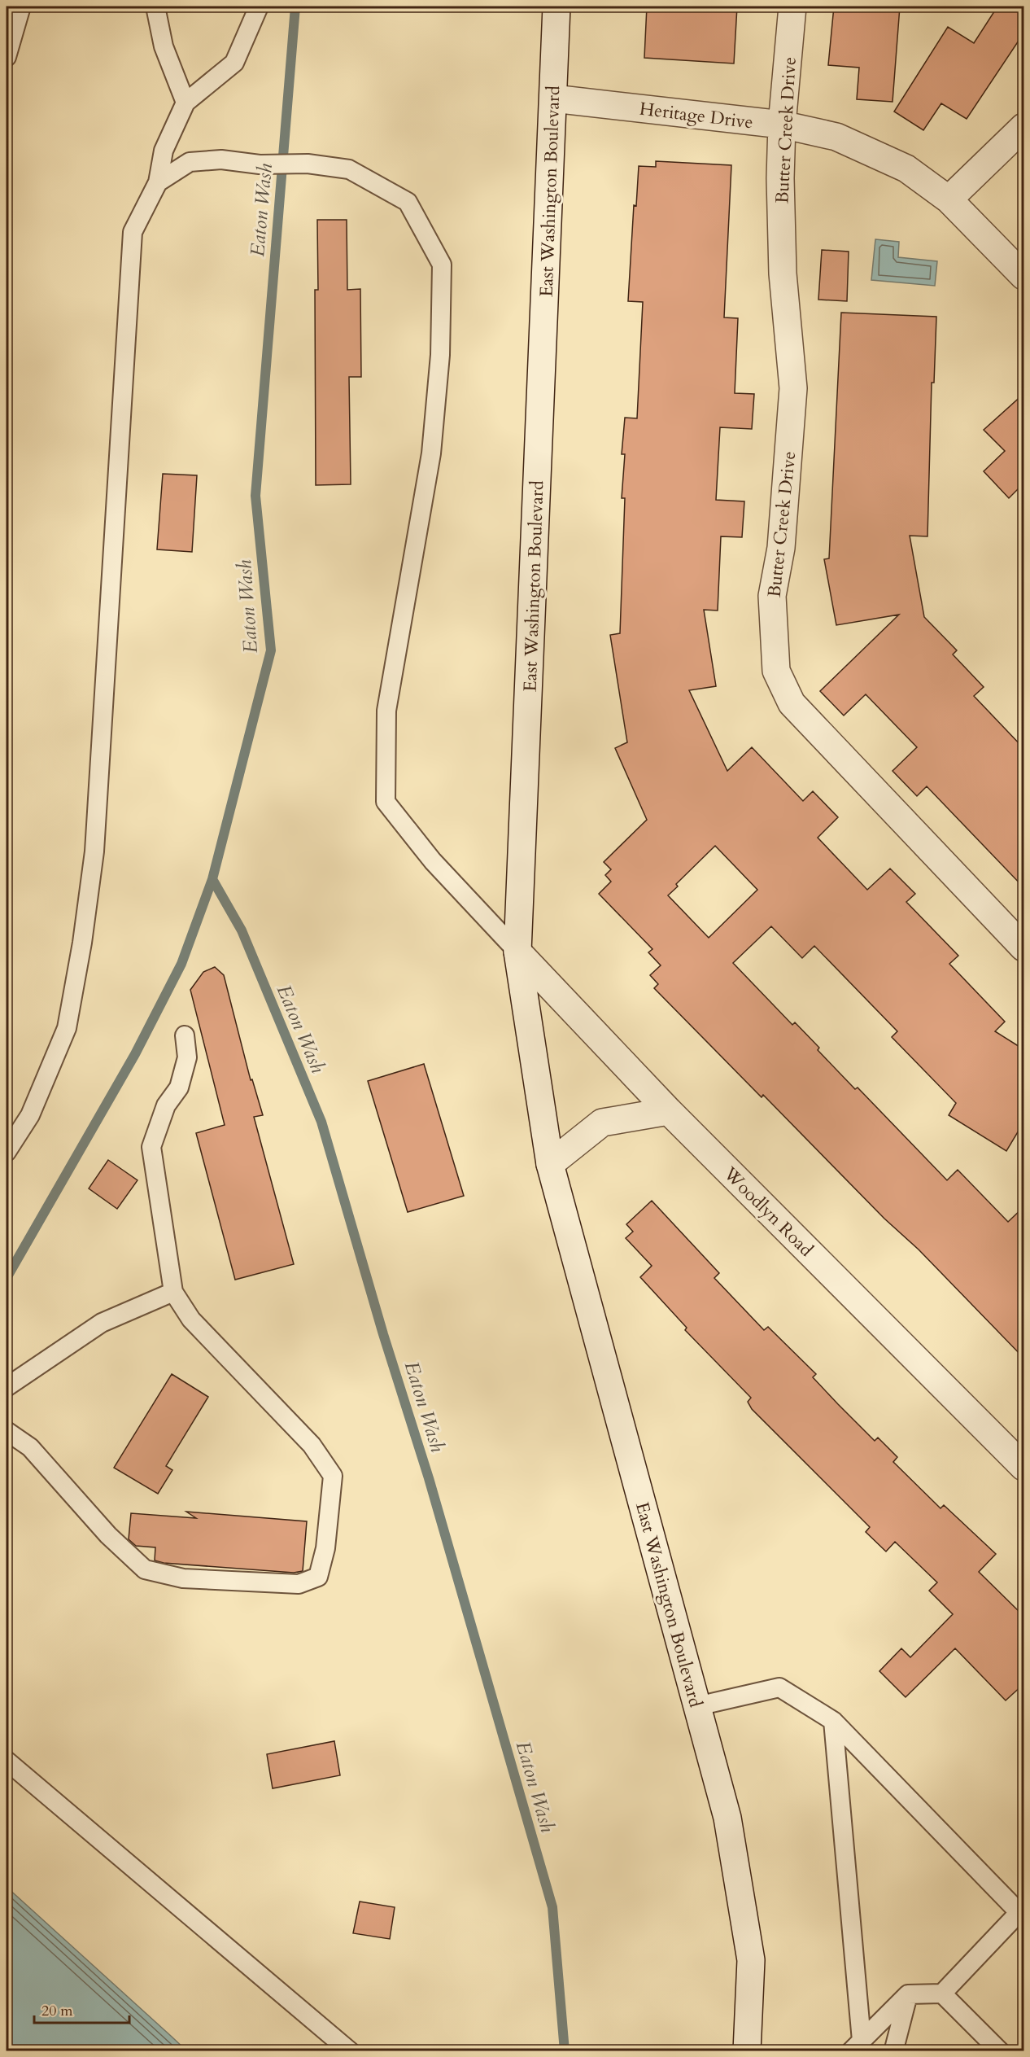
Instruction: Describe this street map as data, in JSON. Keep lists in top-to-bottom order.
{
  "streets": {
    "street": [
      "Heritage Drive",
      "Butter Creek Drive",
      "East Washington Boulevard",
      "Woodlyn Road"
    ]
  },
  "crossings": [
    ["Heritage Drive", "Butter Creek Drive"],
    ["Heritage Drive", "East Washington Boulevard"],
    ["East Washington Boulevard", "Woodlyn Road"]
  ],
  "water": ["Eaton Wash"],
  "scale_bar": "20 m"
}
